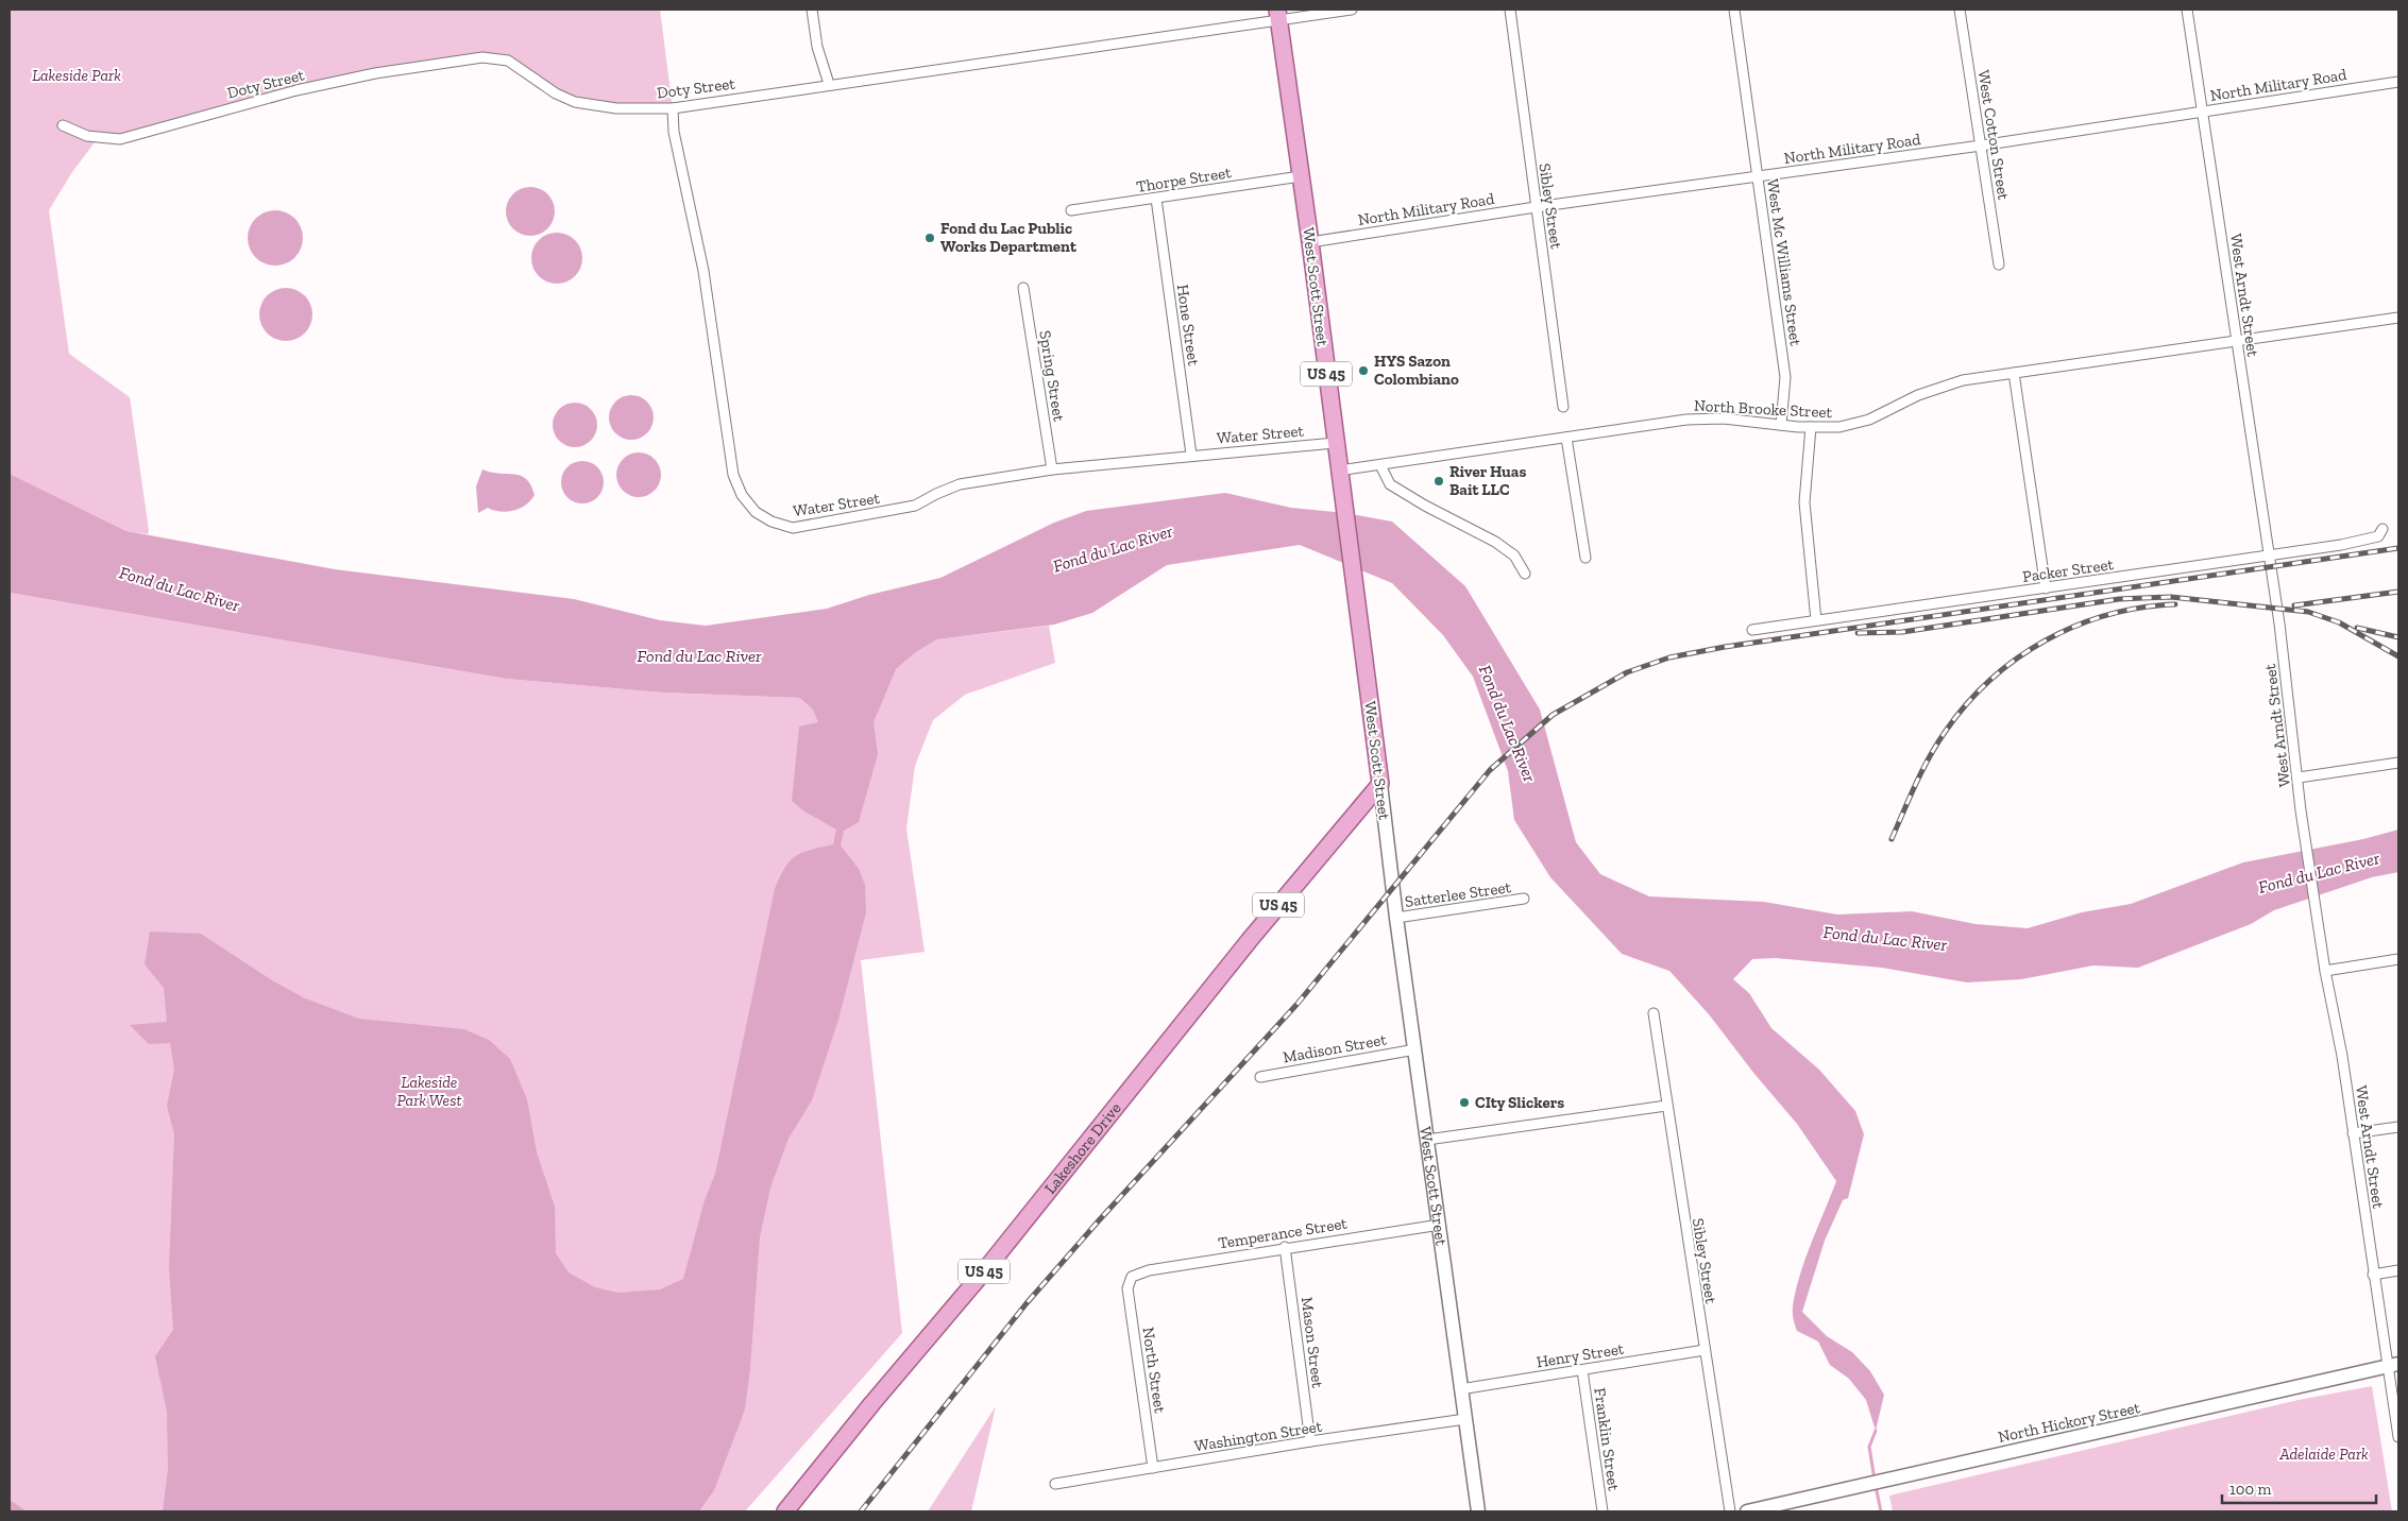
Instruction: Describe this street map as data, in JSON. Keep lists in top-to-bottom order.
{
  "streets": {
    "main road": [
      "West Scott Street",
      "US 45",
      "Lakeshore Drive",
      "North Hickory Street"
    ],
    "street": [
      "Doty Street",
      "North Military Road",
      "West Cotton Street",
      "Thorpe Street",
      "Sibley Street",
      "West Mc Williams Street",
      "West Arndt Street",
      "Hone Street",
      "Spring Street",
      "North Brooke Street",
      "Water Street",
      "Packer Street",
      "Satterlee Street",
      "Madison Street",
      "Temperance Street",
      "Mason Street",
      "Henry Street",
      "North Street",
      "Washington Street",
      "Franklin Street"
    ]
  },
  "crossings": [
    ["Doty Street", "West Scott Street"],
    ["Doty Street", "Water Street"],
    ["North Military Road", "West Cotton Street"],
    ["North Military Road", "Sibley Street"],
    ["North Military Road", "West Mc Williams Street"],
    ["North Military Road", "West Scott Street"],
    ["North Military Road", "West Arndt Street"],
    ["Thorpe Street", "West Scott Street"],
    ["Thorpe Street", "Hone Street"],
    ["Sibley Street", "Henry Street"],
    ["West Mc Williams Street", "North Brooke Street"],
    ["West Scott Street", "North Brooke Street"],
    ["West Scott Street", "Water Street"],
    ["West Scott Street", "Satterlee Street"],
    ["West Scott Street", "Madison Street"],
    ["West Scott Street", "Lakeshore Drive"],
    ["West Scott Street", "Temperance Street"],
    ["West Scott Street", "Henry Street"],
    ["West Scott Street", "Washington Street"],
    ["West Arndt Street", "North Brooke Street"],
    ["West Arndt Street", "Packer Street"],
    ["West Arndt Street", "North Hickory Street"],
    ["Hone Street", "Water Street"],
    ["Spring Street", "Water Street"],
    ["Temperance Street", "Mason Street"],
    ["Temperance Street", "North Street"],
    ["Mason Street", "Washington Street"],
    ["Henry Street", "Franklin Street"],
    ["North Street", "Washington Street"]
  ],
  "water": ["Fond du Lac River"],
  "parks": ["Lakeside Park", "Lakeside Park West", "Adelaide Park"],
  "places": [
    "Fond du Lac Public Works Department",
    "HYS Sazon Colombiano",
    "River Huas Bait LLC",
    "CIty Slickers"
  ],
  "scale_bar": "100 m"
}
